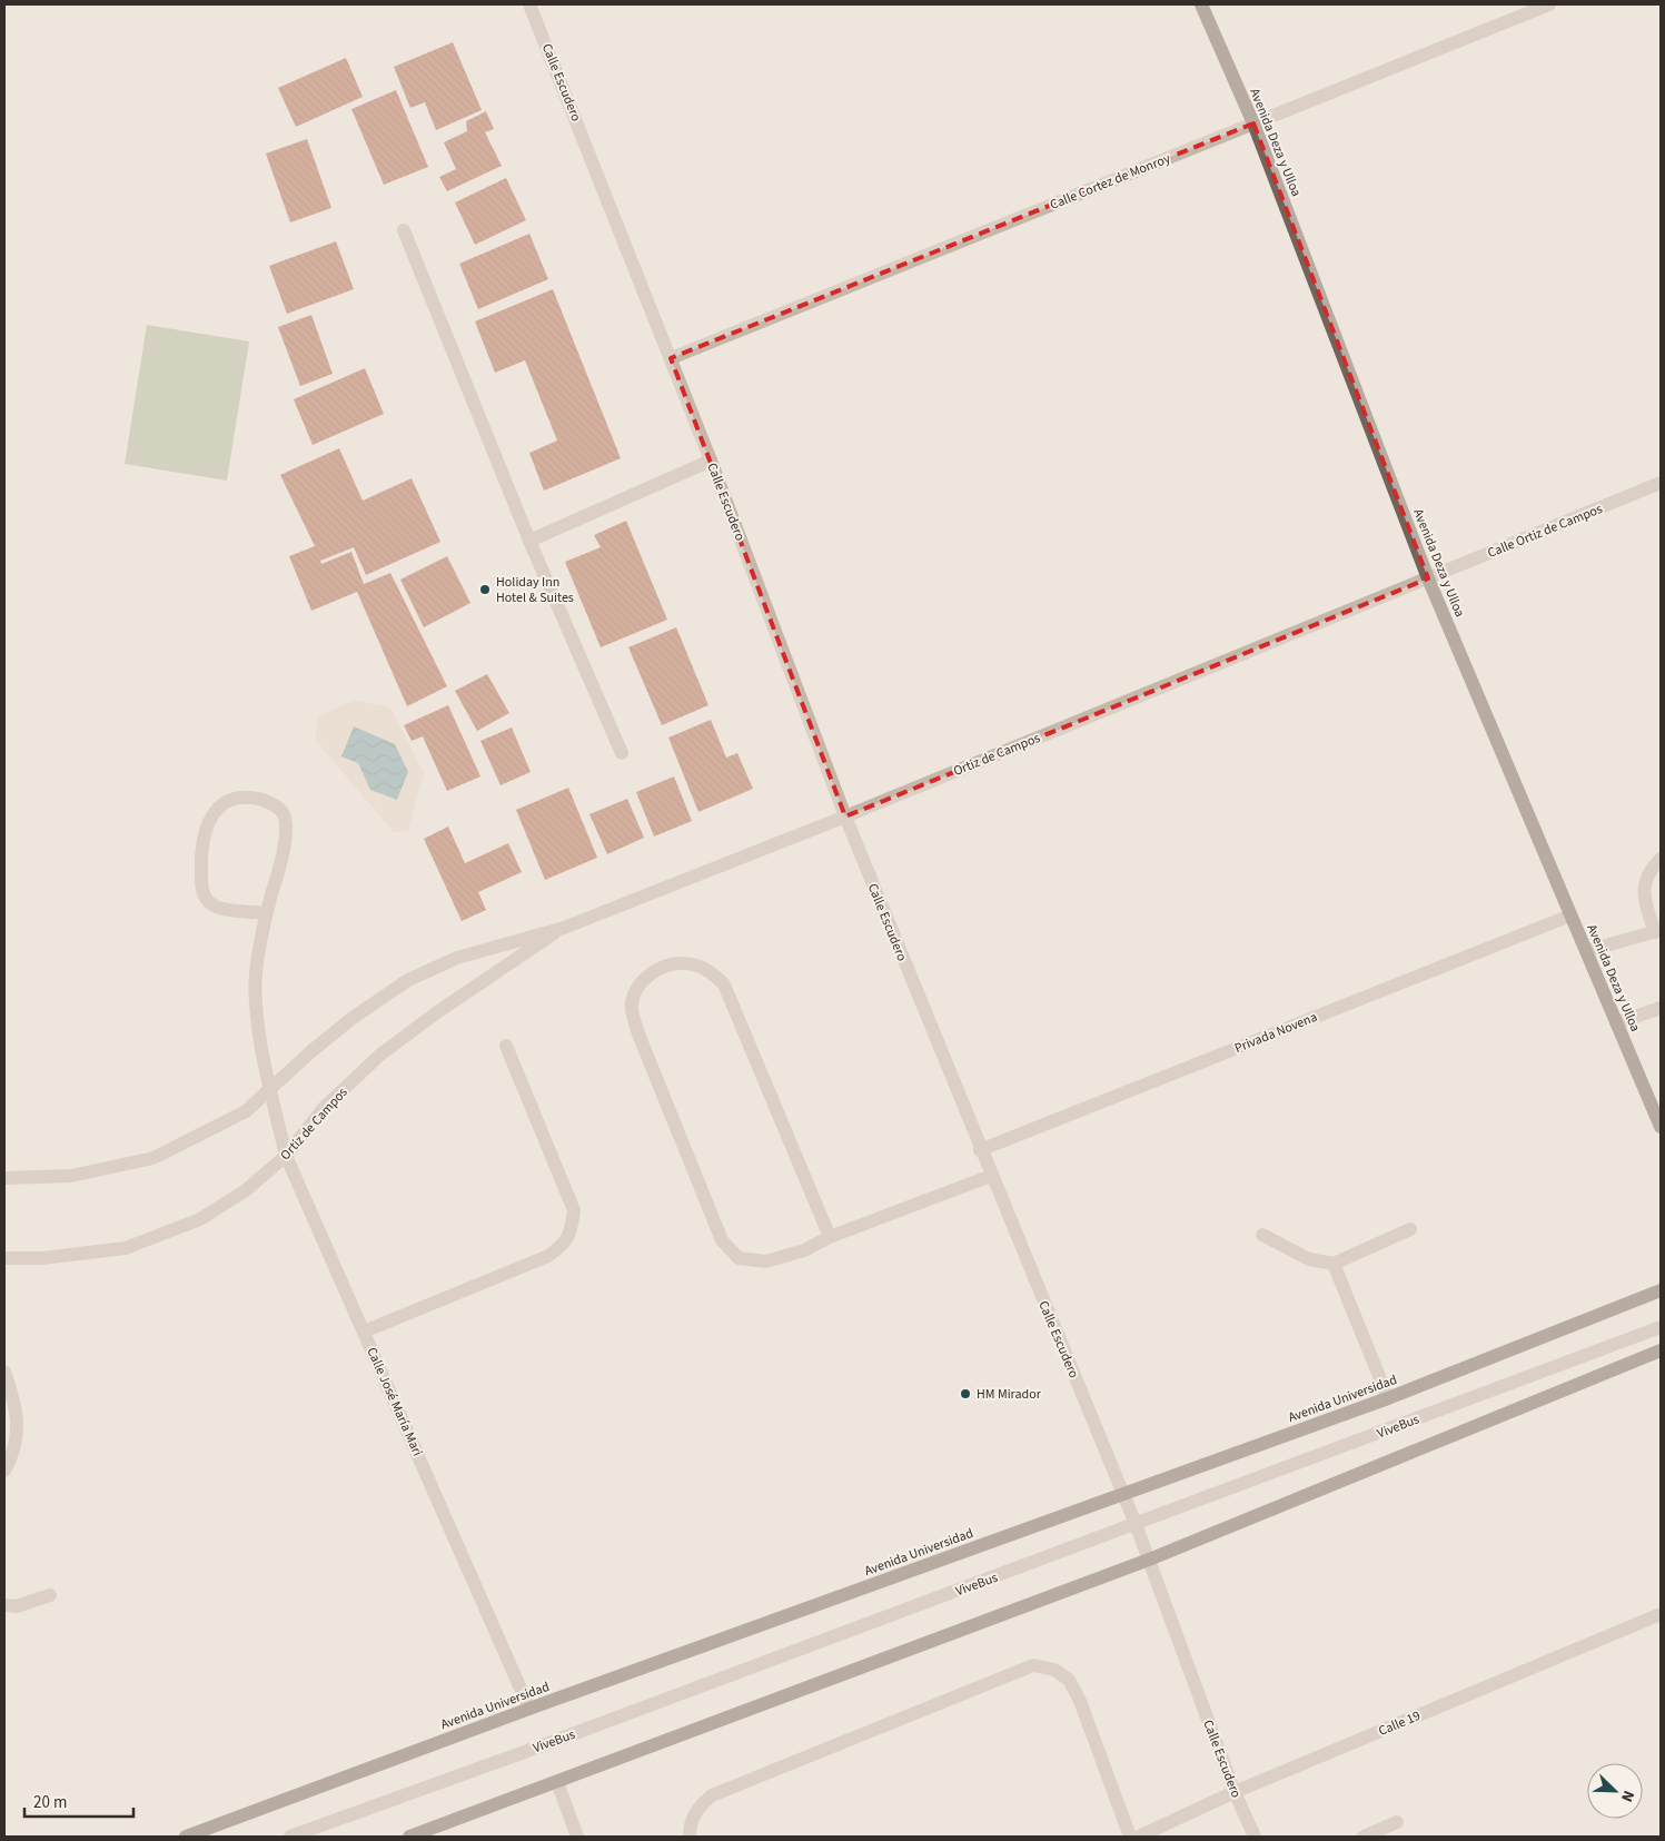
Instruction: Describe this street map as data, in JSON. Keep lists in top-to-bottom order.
{
  "streets": {
    "main road": ["Avenida Deza y Ulloa", "Avenida Universidad"],
    "street": [
      "Calle Escudero",
      "Calle Cortez de Monroy",
      "Calle Ortiz de Campos",
      "Ortiz de Campos",
      "Privada Novena",
      "Calle José María Mari",
      "ViveBus",
      "Calle 19"
    ]
  },
  "crossings": [
    ["Calle Escudero", "Calle Cortez de Monroy"],
    ["Calle Escudero", "Ortiz de Campos"],
    ["Calle Escudero", "Privada Novena"],
    ["Calle Escudero", "Avenida Universidad"],
    ["Calle Escudero", "ViveBus"],
    ["Calle Escudero", "Calle 19"],
    ["Avenida Deza y Ulloa", "Calle Cortez de Monroy"],
    ["Avenida Deza y Ulloa", "Calle Ortiz de Campos"],
    ["Avenida Deza y Ulloa", "Ortiz de Campos"],
    ["Avenida Deza y Ulloa", "Privada Novena"],
    ["Calle Ortiz de Campos", "Ortiz de Campos"],
    ["Ortiz de Campos", "Calle José María Mari"],
    ["Avenida Universidad", "Calle José María Mari"]
  ],
  "places": ["Holiday Inn Hotel & Suites", "HM Mirador"],
  "scale_bar": "20 m",
  "north": "bottom right"
}
